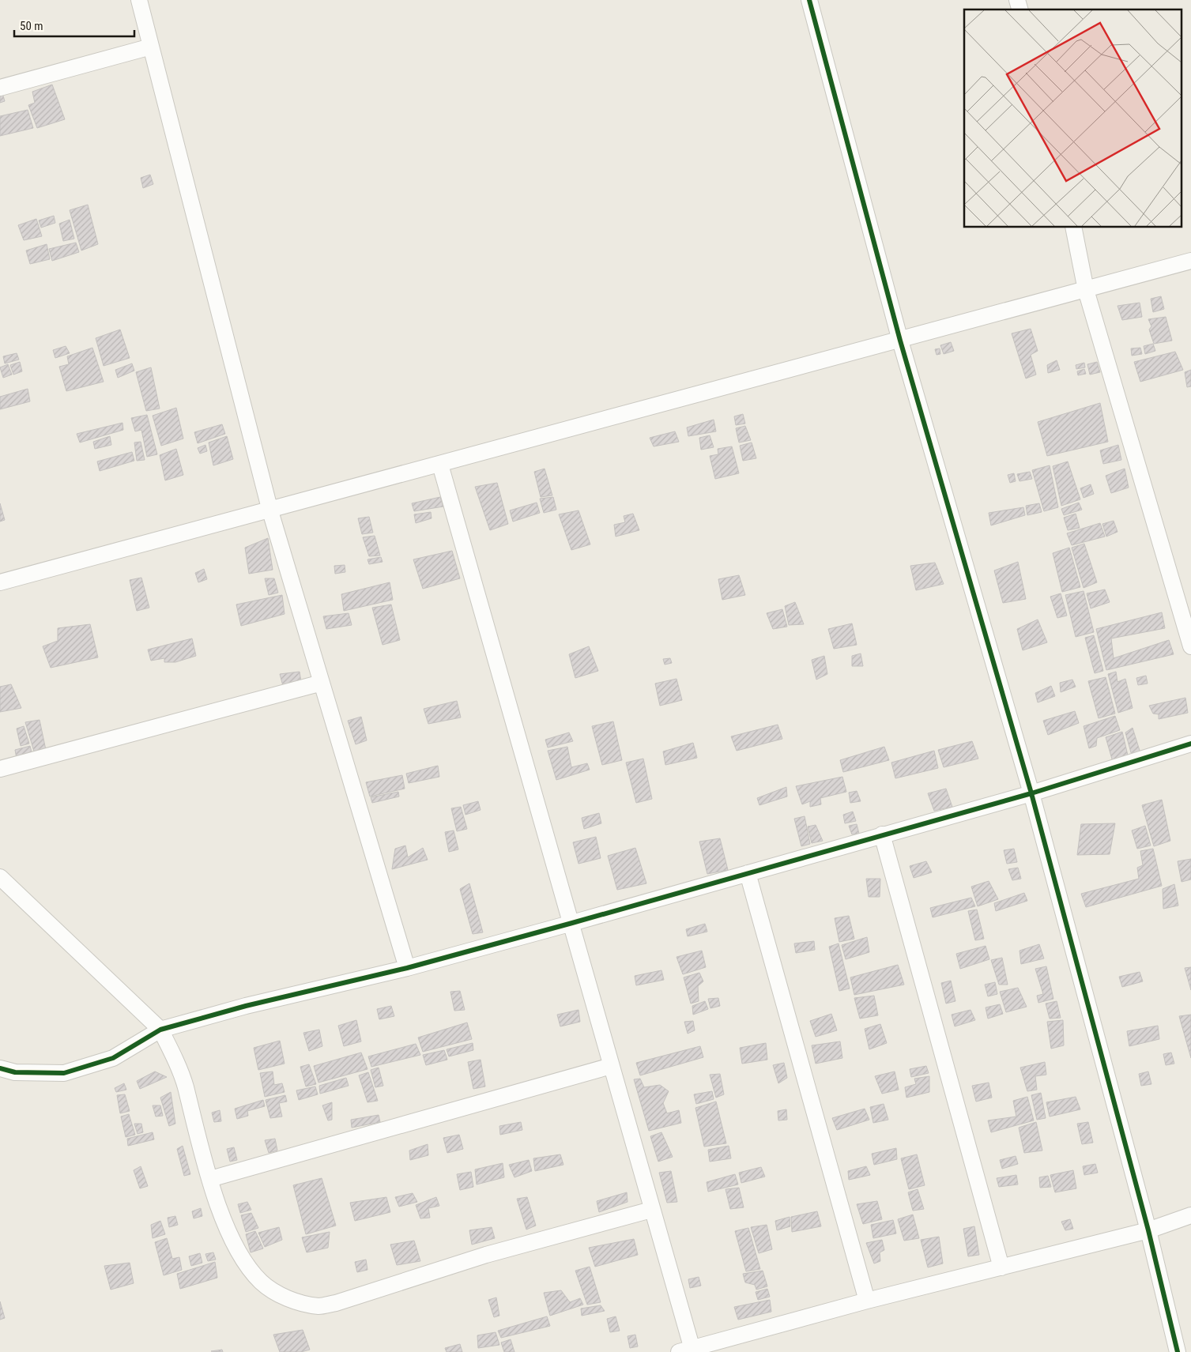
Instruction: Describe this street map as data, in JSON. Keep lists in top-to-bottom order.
{
  "scale_bar": "50 m"
}
